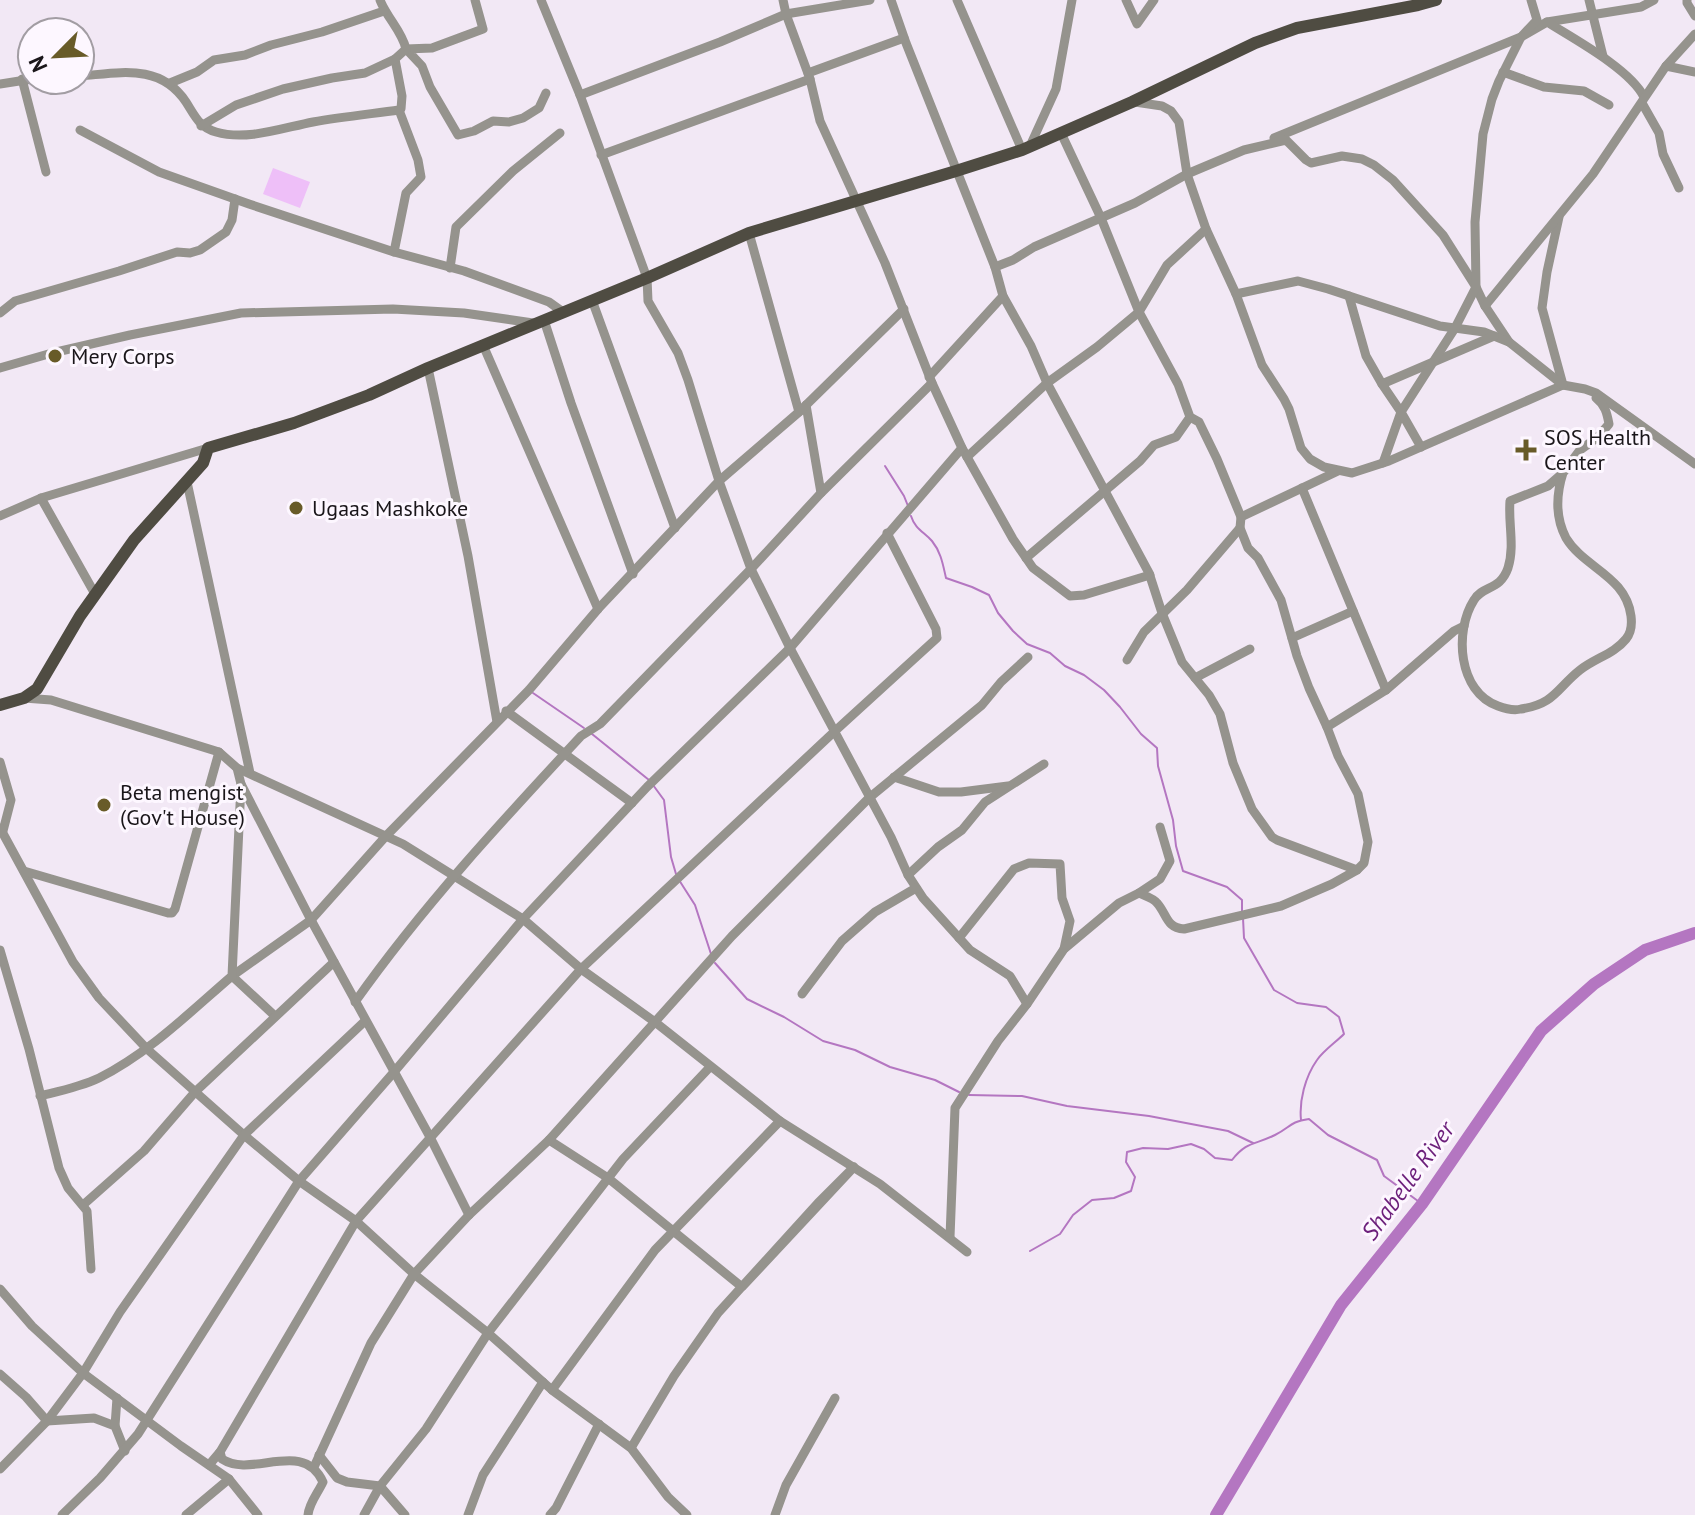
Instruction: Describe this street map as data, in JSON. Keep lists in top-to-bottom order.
{
  "water": ["Shabelle River"],
  "places": {
    "other": ["Mery Corps", "Ugaas Mashkoke", "Beta mengist (Gov't House)"],
    "health": ["SOS Health Center"]
  },
  "north": "bottom left"
}
